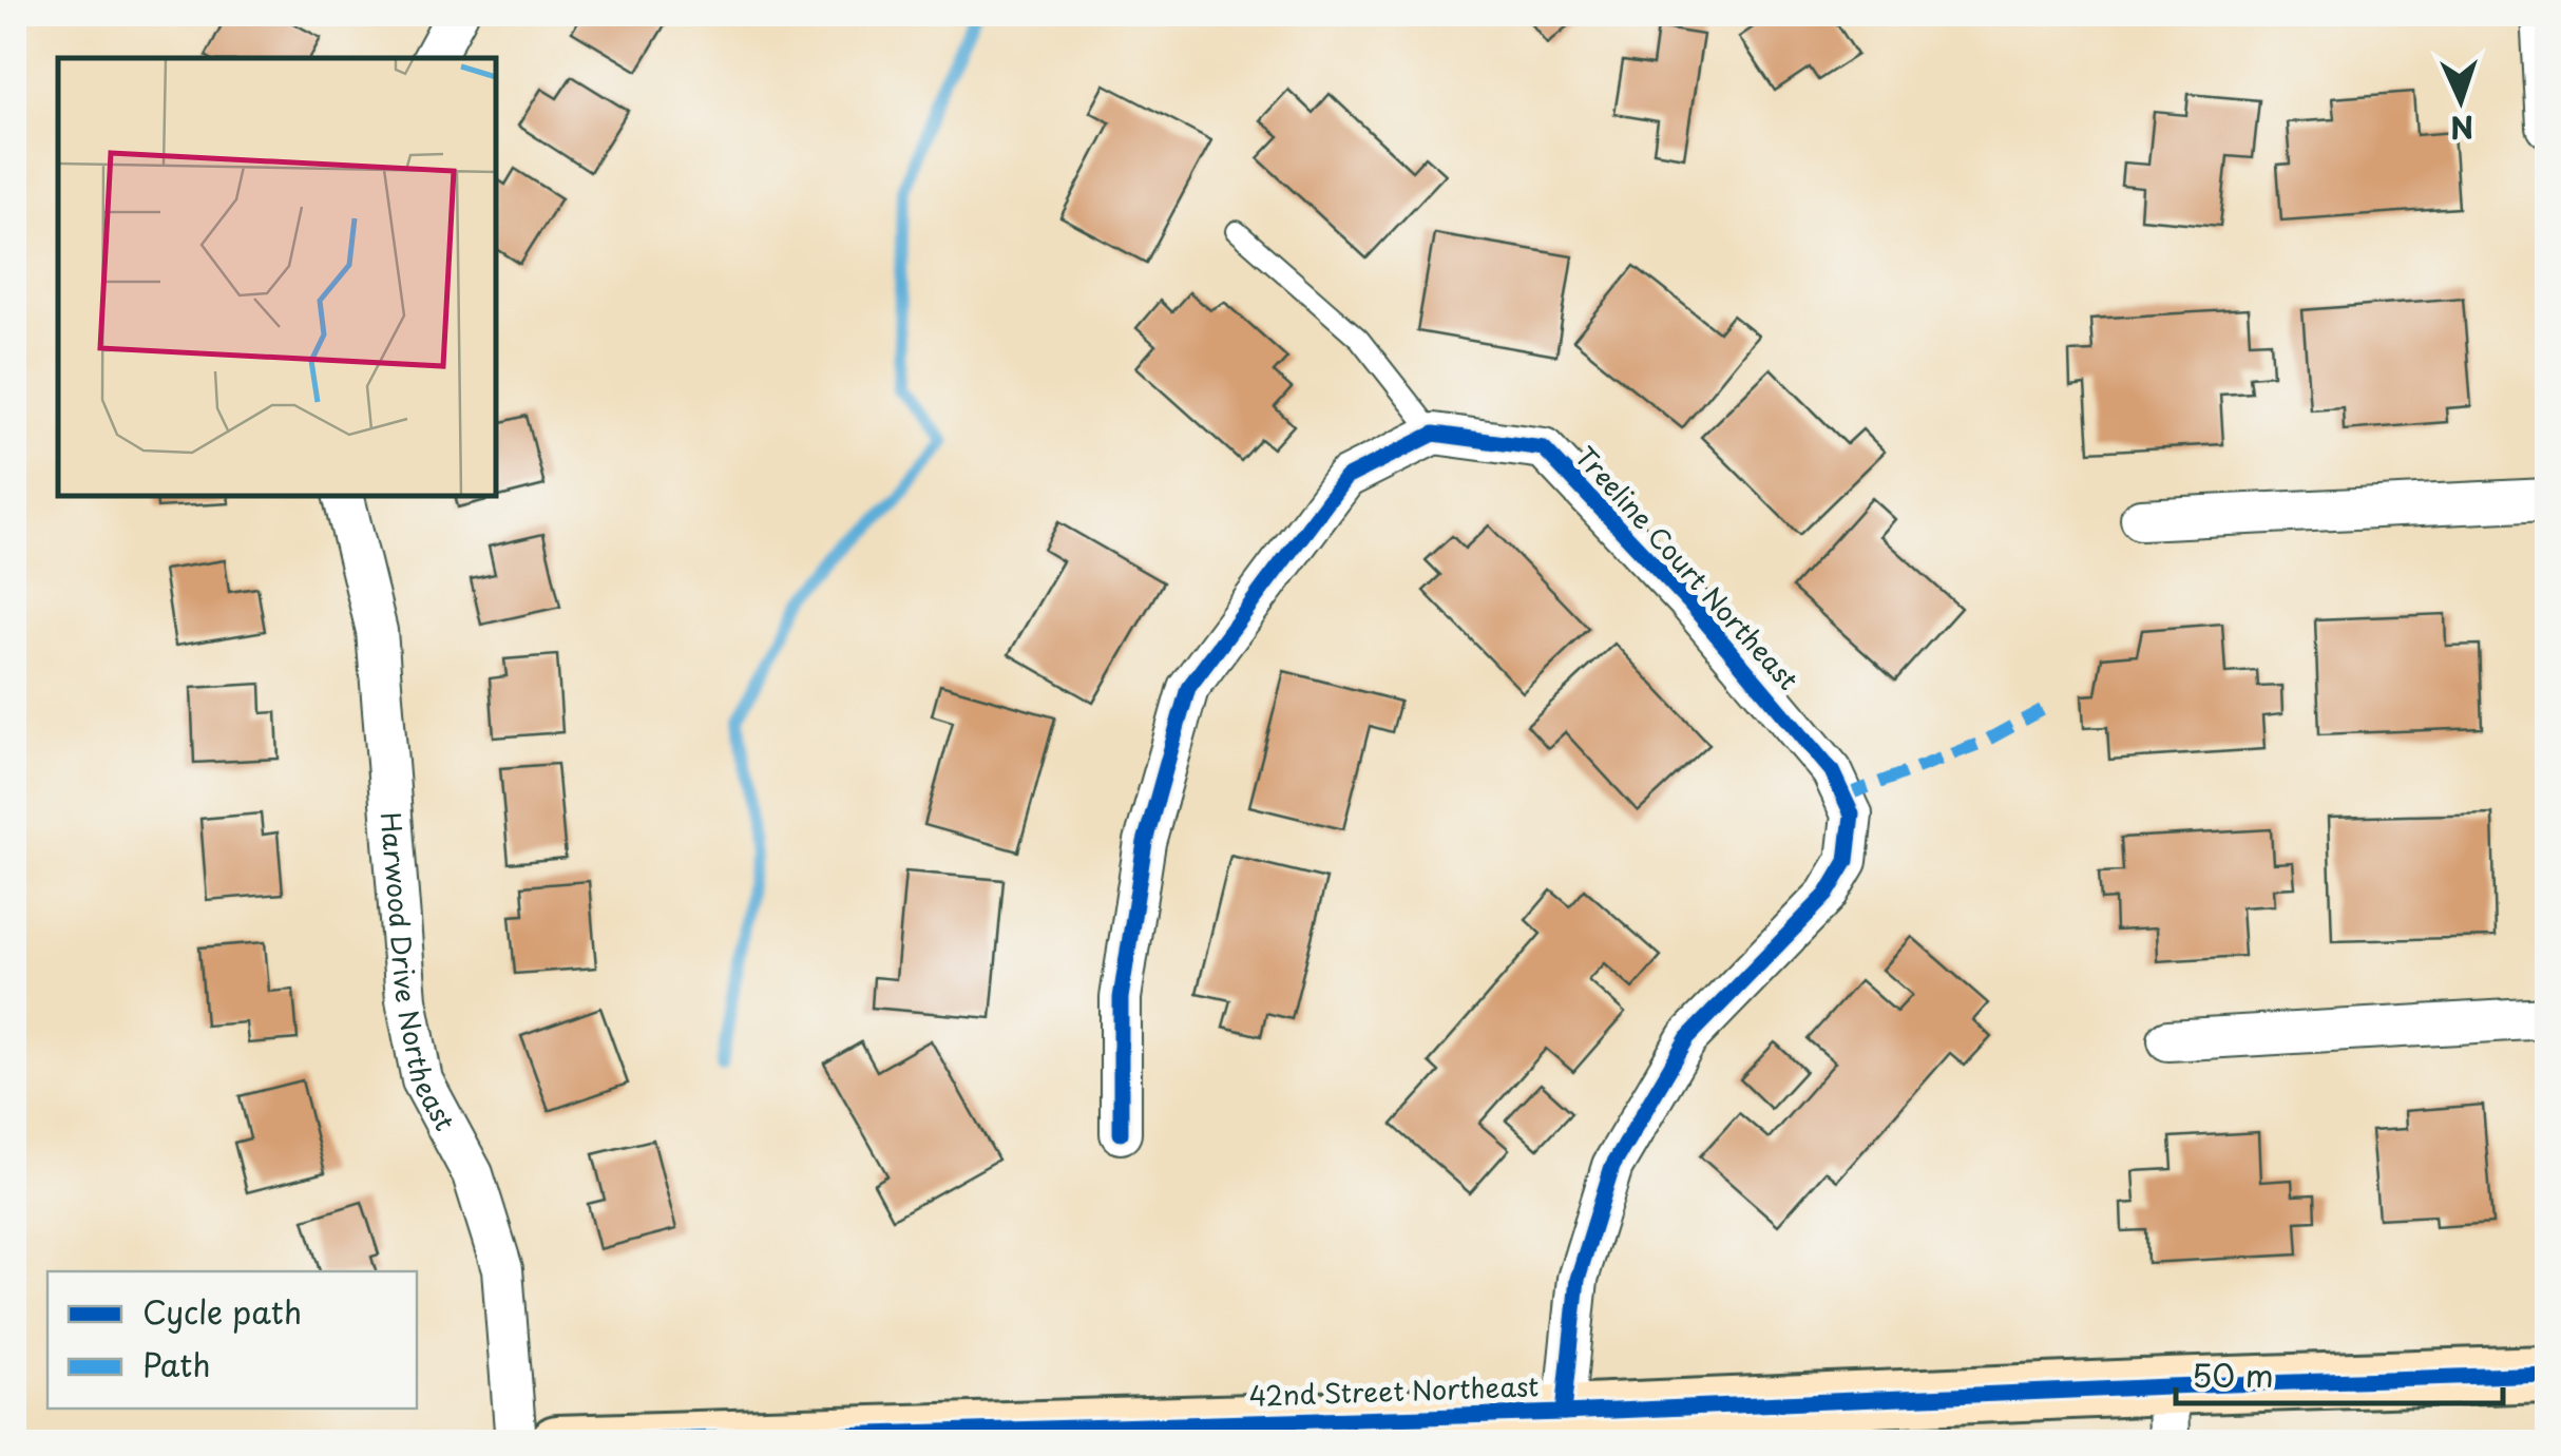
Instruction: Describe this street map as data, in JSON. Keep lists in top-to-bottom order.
{
  "streets": {
    "street": ["Treeline Court Northeast", "Harwood Drive Northeast", "42nd Street Northeast"]
  },
  "crossings": [
    ["Treeline Court Northeast", "42nd Street Northeast"]
  ],
  "legend": ["Cycle path", "Path"],
  "scale_bar": "50 m",
  "north": "bottom"
}
